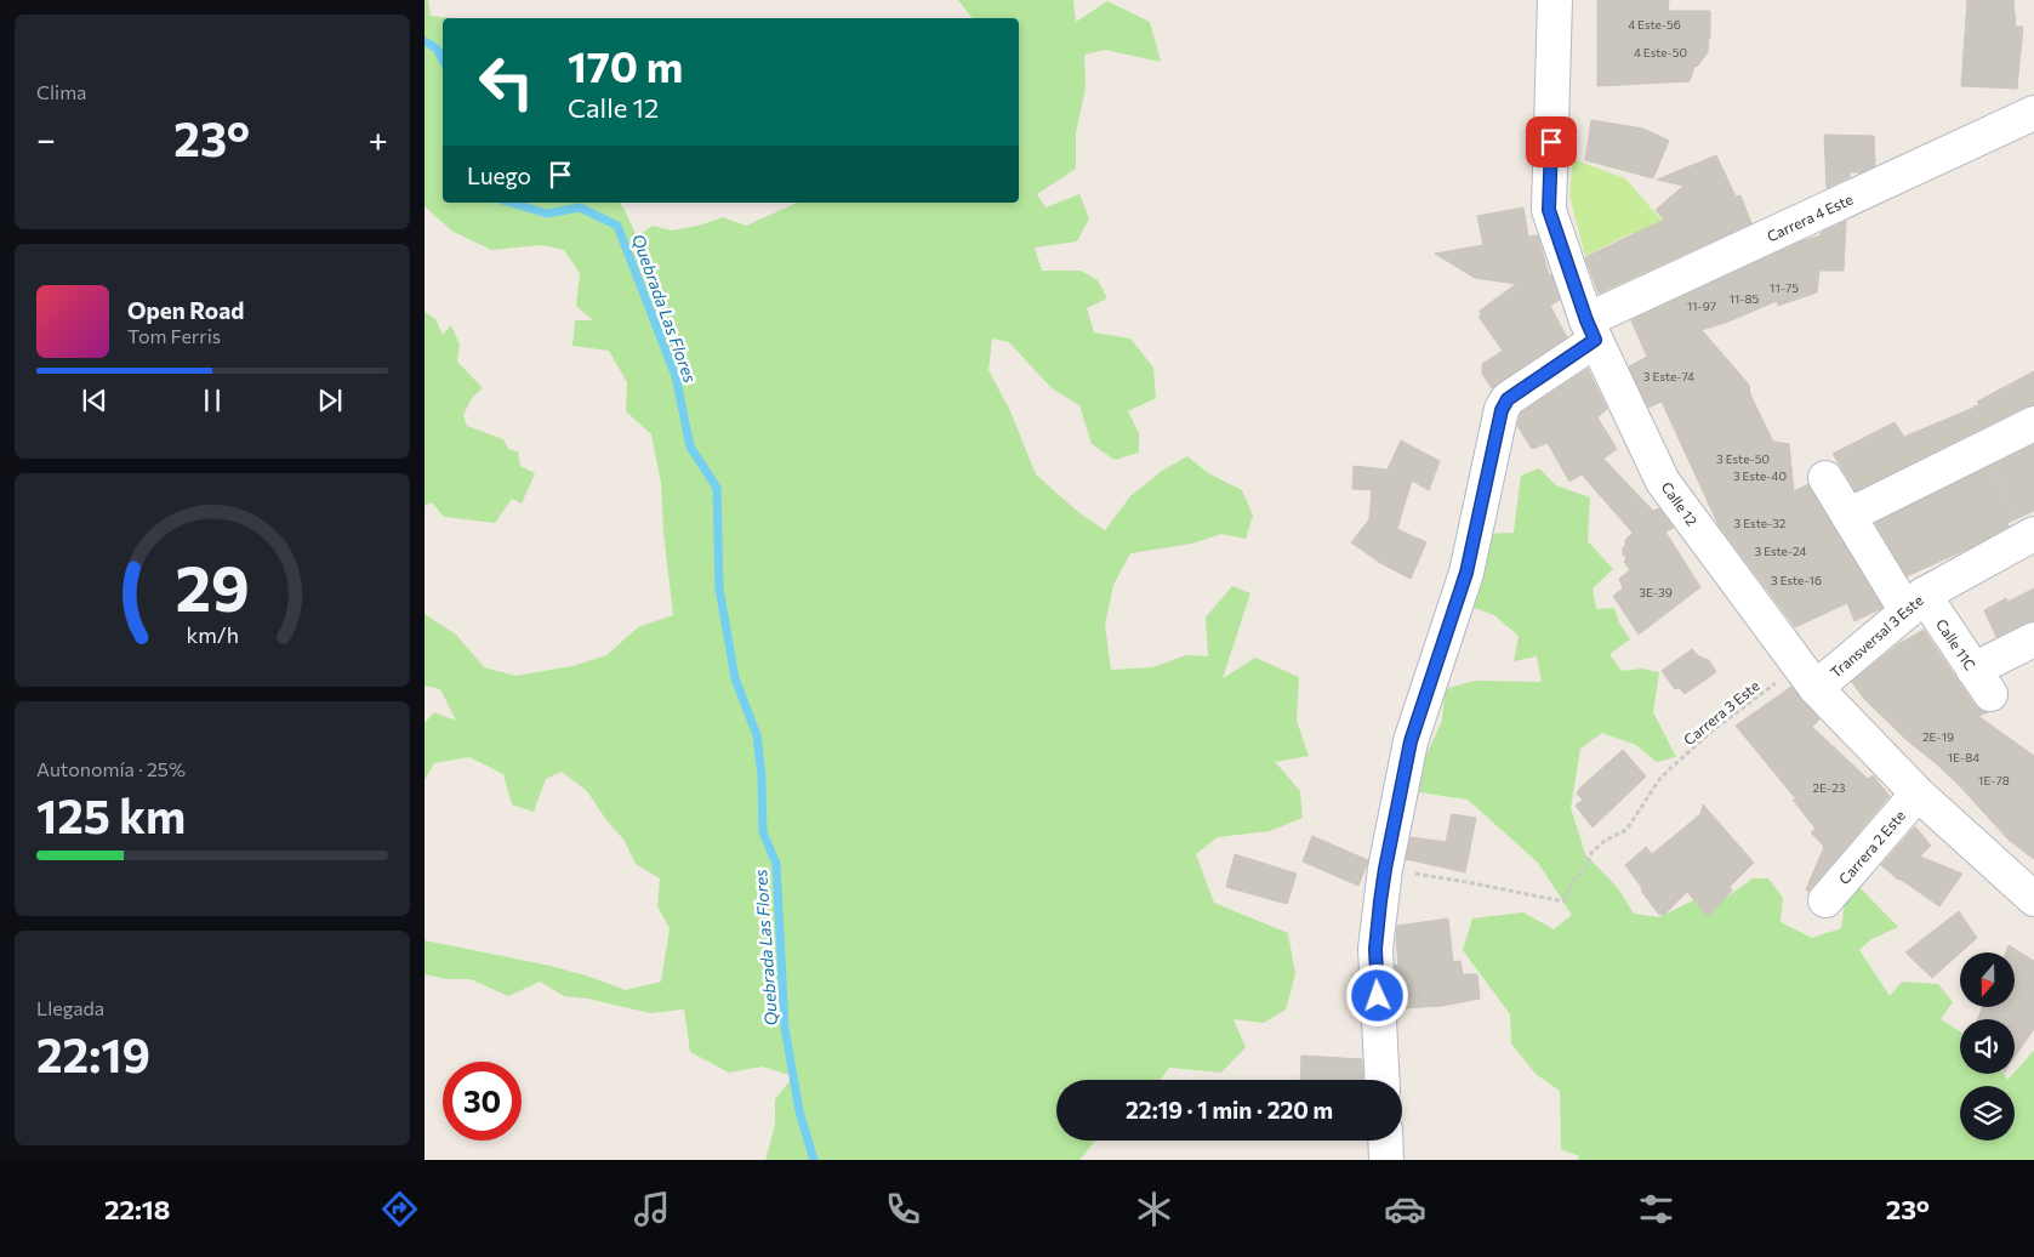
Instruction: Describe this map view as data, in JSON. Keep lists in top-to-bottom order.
{
  "streets": {
    "street": [
      "Carrera 4 Este",
      "Calle 12",
      "Transversal 3 Este",
      "Calle 11C",
      "Carrera 2 Este"
    ],
    "path": ["Carrera 3 Este"]
  },
  "crossings": [
    ["Carrera 4 Este", "Calle 12"],
    ["Carrera 4 Este", "Carrera 3 Este"],
    ["Calle 12", "Transversal 3 Este"],
    ["Calle 12", "Carrera 3 Este"],
    ["Calle 12", "Carrera 2 Este"],
    ["Transversal 3 Este", "Calle 11C"],
    ["Transversal 3 Este", "Carrera 3 Este"]
  ],
  "water": ["Quebrada Las Flores"],
  "house_numbers": [
    "4 Este-56",
    "4 Este-50",
    "11-75",
    "11-85",
    "11-97",
    "3 Este-74",
    "3 Este-50",
    "3 Este-40",
    "3 Este-32",
    "3 Este-24",
    "3 Este-16",
    "3E-39",
    "2E-19",
    "1E-84",
    "1E-78",
    "2E-23"
  ],
  "north": "bottom",
  "page": {
    "tile": [
      "Clima",
      ["Autonomía · 25%", "125 km"],
      ["Llegada", "22:19"]
    ],
    "turn": ["170 m", "Calle 12"],
    "heat": ["−", "23°", "+"],
    "then": "Luego",
    "song": ["Open Road", "Tom Ferris"],
    "limit": "30",
    "trip": "22:19 · 1 min · 220 m",
    "tabs": ["22:18", "23°"],
    "gauge": ["29", "km/h"]
  }
}
